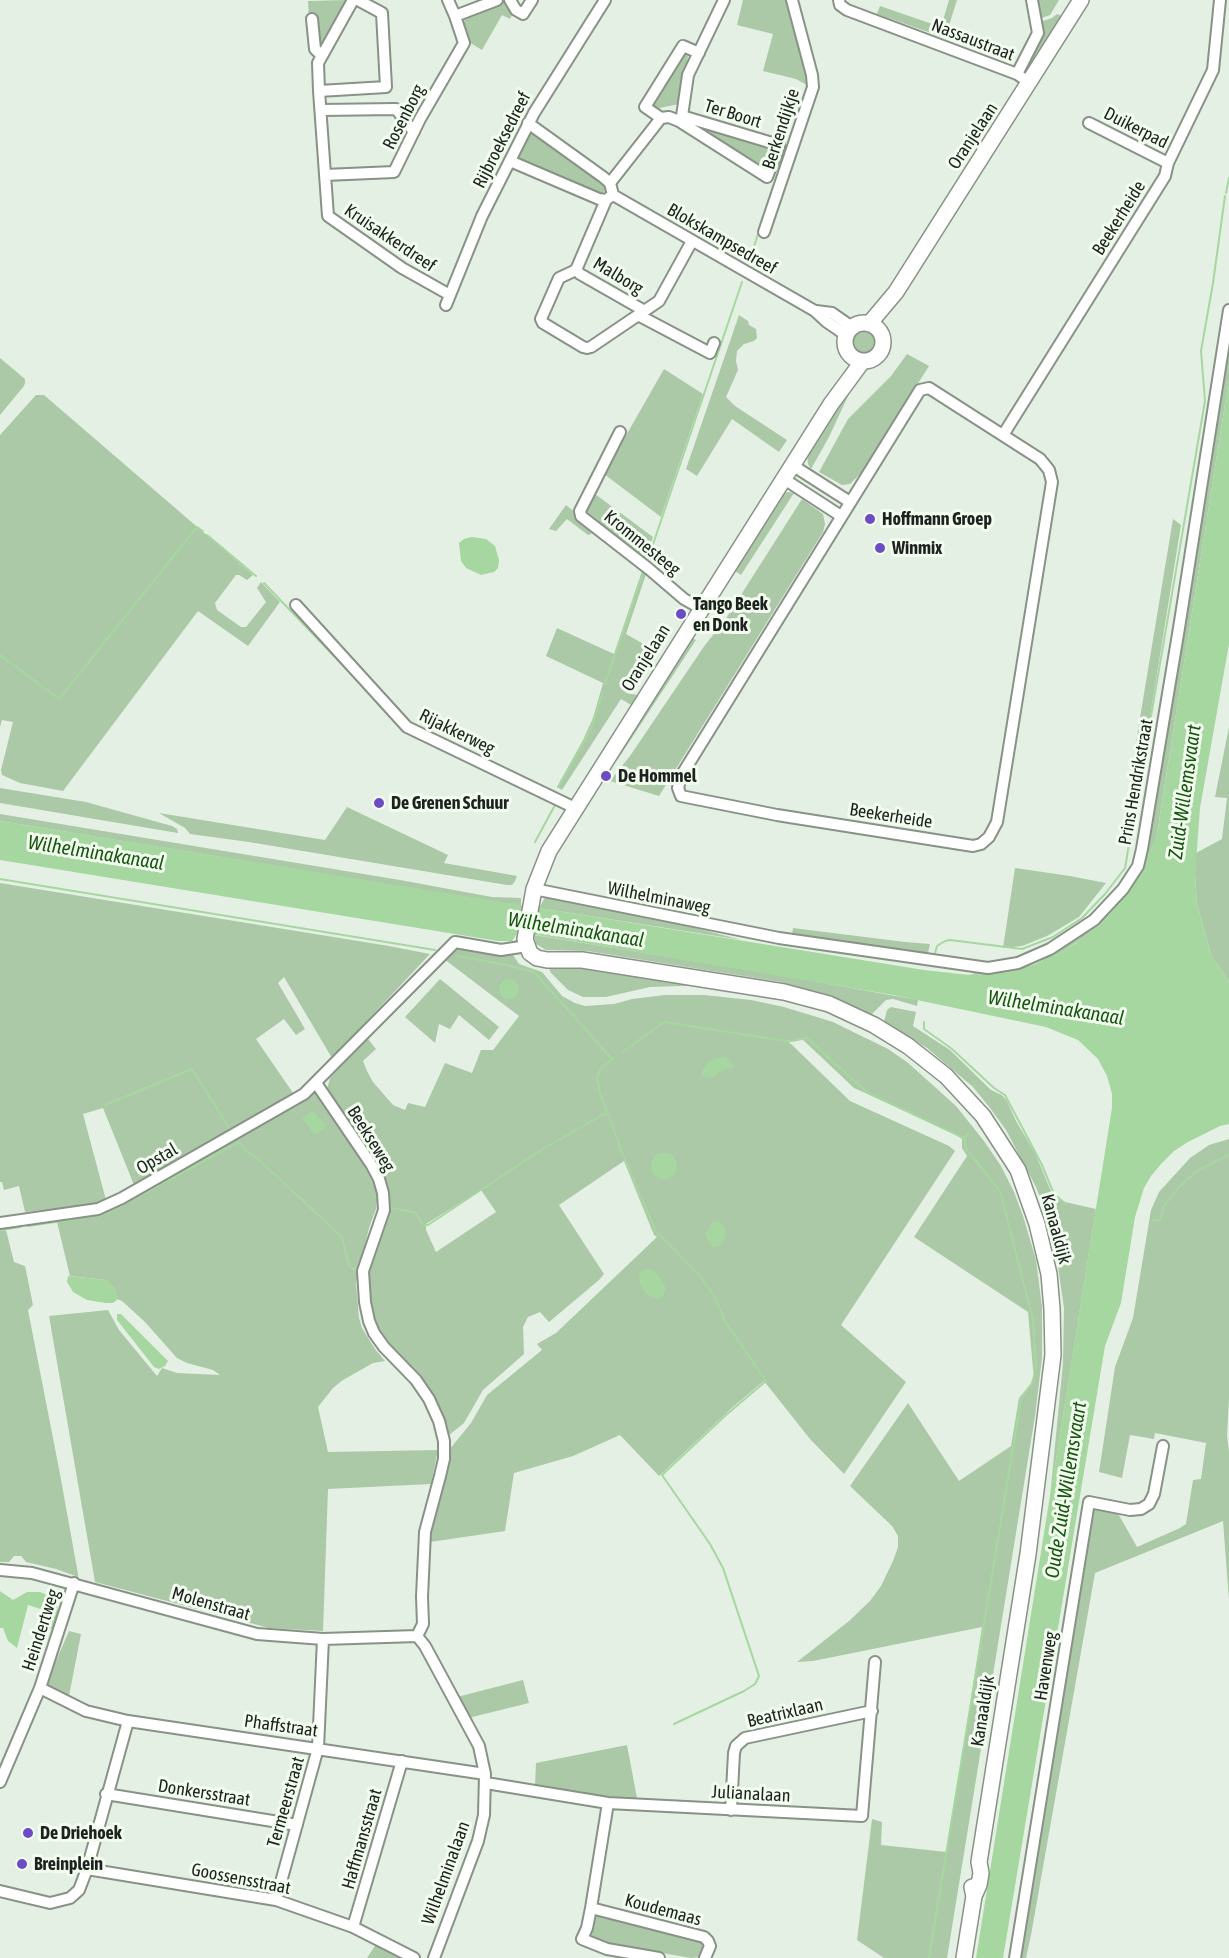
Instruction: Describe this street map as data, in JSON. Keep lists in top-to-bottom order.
{
  "streets": {
    "main road": ["Oranjelaan", "Kanaaldijk"],
    "street": [
      "Nassaustraat",
      "Ter Boort",
      "Rosenborg",
      "Duikerpad",
      "Berkendijkje",
      "Rijbroeksedreef",
      "Beekerheide",
      "Kruisakkerdreef",
      "Blokskampsedreef",
      "Malborg",
      "Krommesteeg",
      "Rijakkerweg",
      "Prins Hendrikstraat",
      "Wilhelminaweg",
      "Beekseweg",
      "Opstal",
      "Molenstraat",
      "Heindertweg",
      "Havenweg",
      "Beatrixlaan",
      "Phaffstraat",
      "Donkersstraat",
      "Julianalaan",
      "Termeerstraat",
      "Haffmansstraat",
      "Wilhelminalaan",
      "Goossensstraat",
      "Koudemaas"
    ]
  },
  "crossings": [
    ["Nassaustraat", "Oranjelaan"],
    ["Rosenborg", "Kruisakkerdreef"],
    ["Duikerpad", "Beekerheide"],
    ["Oranjelaan", "Blokskampsedreef"],
    ["Oranjelaan", "Krommesteeg"],
    ["Oranjelaan", "Rijakkerweg"],
    ["Oranjelaan", "Wilhelminaweg"],
    ["Oranjelaan", "Kanaaldijk"],
    ["Rijbroeksedreef", "Kruisakkerdreef"],
    ["Rijbroeksedreef", "Blokskampsedreef"],
    ["Blokskampsedreef", "Malborg"],
    ["Prins Hendrikstraat", "Wilhelminaweg"],
    ["Beekseweg", "Opstal"],
    ["Beekseweg", "Molenstraat"],
    ["Beekseweg", "Wilhelminalaan"],
    ["Molenstraat", "Heindertweg"],
    ["Molenstraat", "Termeerstraat"],
    ["Molenstraat", "Wilhelminalaan"],
    ["Heindertweg", "Phaffstraat"],
    ["Beatrixlaan", "Julianalaan"],
    ["Phaffstraat", "Julianalaan"],
    ["Phaffstraat", "Termeerstraat"],
    ["Phaffstraat", "Haffmansstraat"],
    ["Phaffstraat", "Wilhelminalaan"],
    ["Donkersstraat", "Termeerstraat"],
    ["Julianalaan", "Wilhelminalaan"],
    ["Termeerstraat", "Goossensstraat"],
    ["Haffmansstraat", "Goossensstraat"]
  ],
  "water": ["Zuid-Willemsvaart", "Wilhelminakanaal", "Oude Zuid-Willemsvaart"],
  "places": [
    "Hoffmann Groep",
    "Winmix",
    "Tango Beek en Donk",
    "De Hommel",
    "De Grenen Schuur",
    "De Driehoek",
    "Breinplein"
  ]
}
